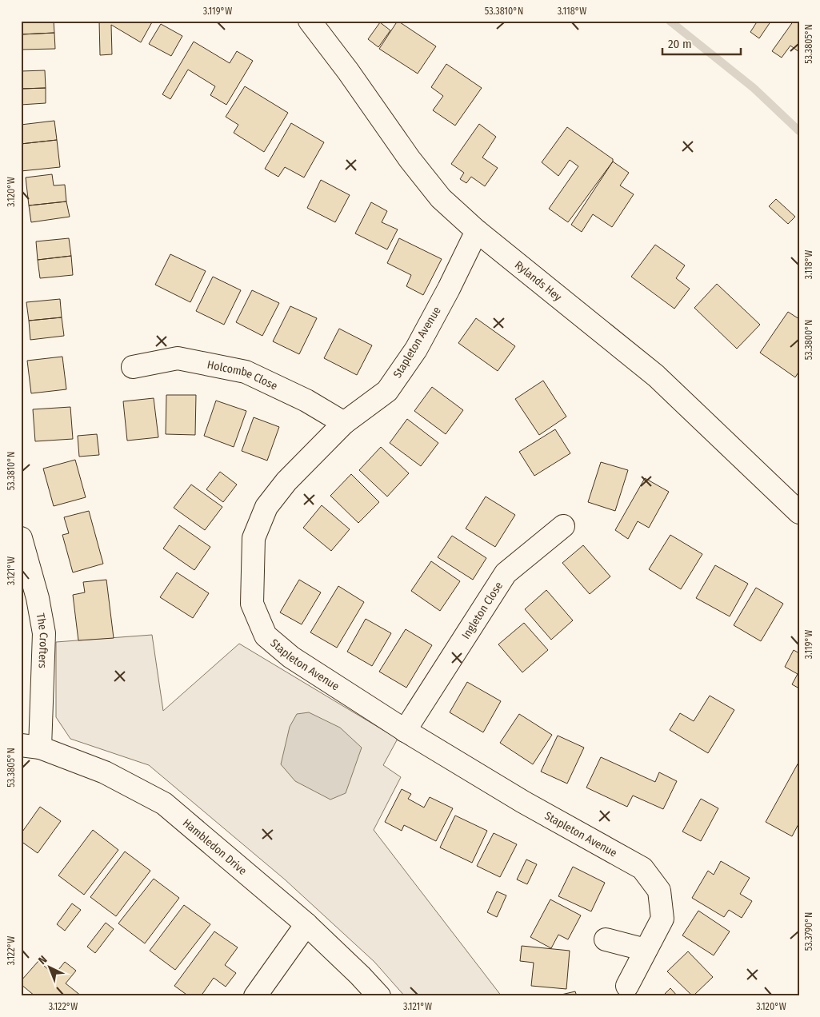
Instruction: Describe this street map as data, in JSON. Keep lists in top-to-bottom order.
{
  "streets": {
    "street": [
      "Rylands Hey",
      "Stapleton Avenue",
      "Holcombe Close",
      "Ingleton Close",
      "The Crofters",
      "Hambledon Drive"
    ]
  },
  "crossings": [
    ["Rylands Hey", "Stapleton Avenue"],
    ["Stapleton Avenue", "Holcombe Close"],
    ["Stapleton Avenue", "Ingleton Close"],
    ["The Crofters", "Hambledon Drive"]
  ],
  "scale_bar": "20 m",
  "north": "top left",
  "coordinates": [
    "3.119°W",
    "53.3810°N",
    "3.118°W",
    "53.3805°N",
    "3.120°W",
    "53.3800°N",
    "3.121°W",
    "53.3790°N",
    "3.122°W"
  ]
}
